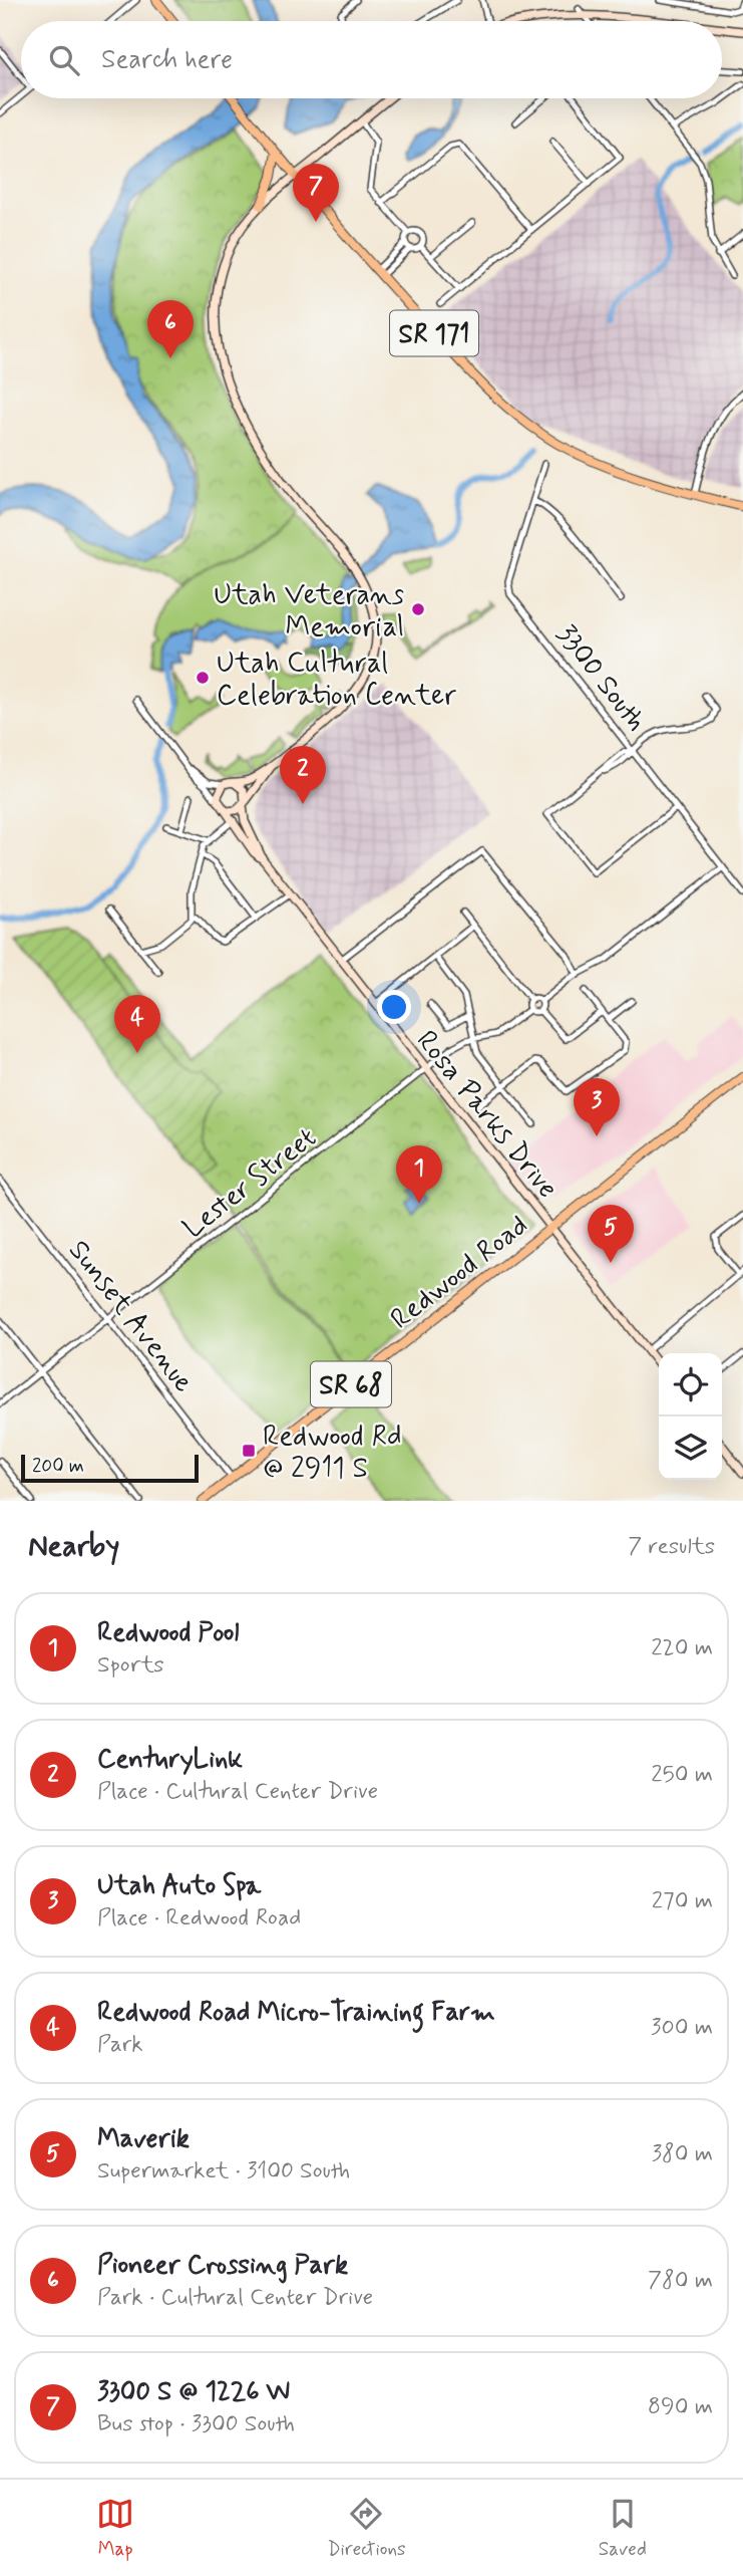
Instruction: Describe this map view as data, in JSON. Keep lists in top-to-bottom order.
{
  "streets": {
    "main road": ["SR 171", "Redwood Road", "SR 68"],
    "street": [
      "3300 South",
      "Rosa Parks Drive",
      "Lester Street",
      "Sunset Avenue"
    ]
  },
  "crossings": [
    ["Rosa Parks Drive", "Lester Street"],
    ["Rosa Parks Drive", "Redwood Road"],
    ["Lester Street", "Sunset Avenue"],
    ["Redwood Road", "Sunset Avenue"]
  ],
  "places": {
    "other": ["Utah Veterans Memorial", "Utah Cultural Celebration Center"],
    "transit": ["Redwood Rd @ 2911 S"]
  },
  "scale_bar": "200 m",
  "page": {
    "search": "Search here",
    "pins": [
      "7",
      "6",
      "2",
      "4",
      "3",
      "1",
      "5"
    ],
    "scale": "200 m",
    "heading": ["Nearby", "7 results"],
    "list": [
      {
        "mark": "1",
        "name": "Redwood Pool",
        "note": "Sports",
        "value": "220 m"
      },
      {
        "mark": "2",
        "name": "CenturyLink",
        "note": "Place · Cultural Center Drive",
        "value": "250 m"
      },
      {
        "mark": "3",
        "name": "Utah Auto Spa",
        "note": "Place · Redwood Road",
        "value": "270 m"
      },
      {
        "mark": "4",
        "name": "Redwood Road Micro-Training Farm",
        "note": "Park",
        "value": "300 m"
      },
      {
        "mark": "5",
        "name": "Maverik",
        "note": "Supermarket · 3100 South",
        "value": "380 m"
      },
      {
        "mark": "6",
        "name": "Pioneer Crossing Park",
        "note": "Park · Cultural Center Drive",
        "value": "780 m"
      },
      {
        "mark": "7",
        "name": "3300 S @ 1226 W",
        "note": "Bus stop · 3300 South",
        "value": "890 m"
      }
    ],
    "nav": ["Map", "Directions", "Saved"]
  }
}
